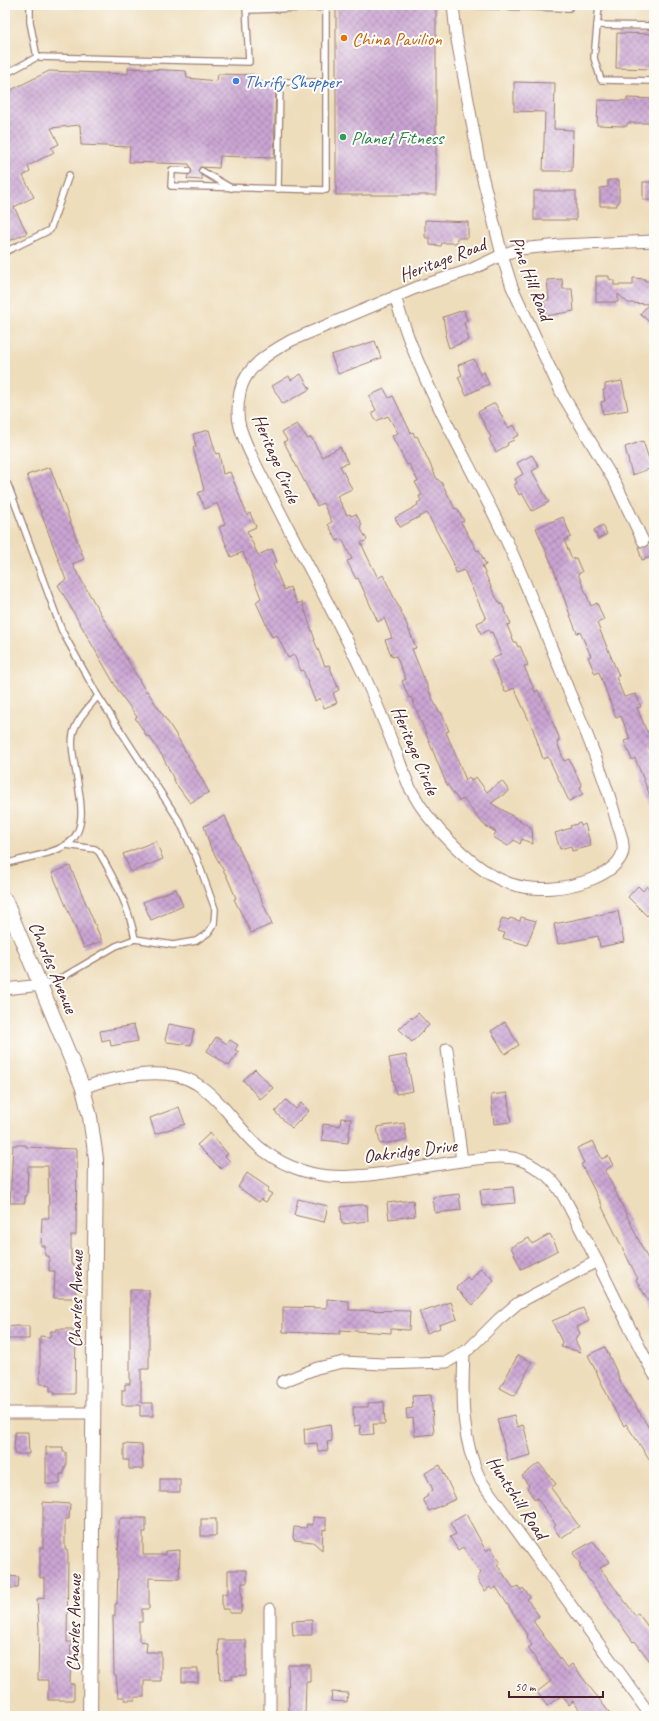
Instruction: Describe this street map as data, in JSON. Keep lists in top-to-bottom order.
{
  "streets": {
    "street": [
      "Heritage Road",
      "Pine Hill Road",
      "Heritage Circle",
      "Charles Avenue",
      "Oakridge Drive",
      "Huntshill Road"
    ]
  },
  "crossings": [
    ["Heritage Road", "Pine Hill Road"],
    ["Heritage Road", "Heritage Circle"],
    ["Charles Avenue", "Oakridge Drive"]
  ],
  "places": ["China Pavilion", "Thrify Shopper", "Planet Fitness"],
  "scale_bar": "50 m"
}
